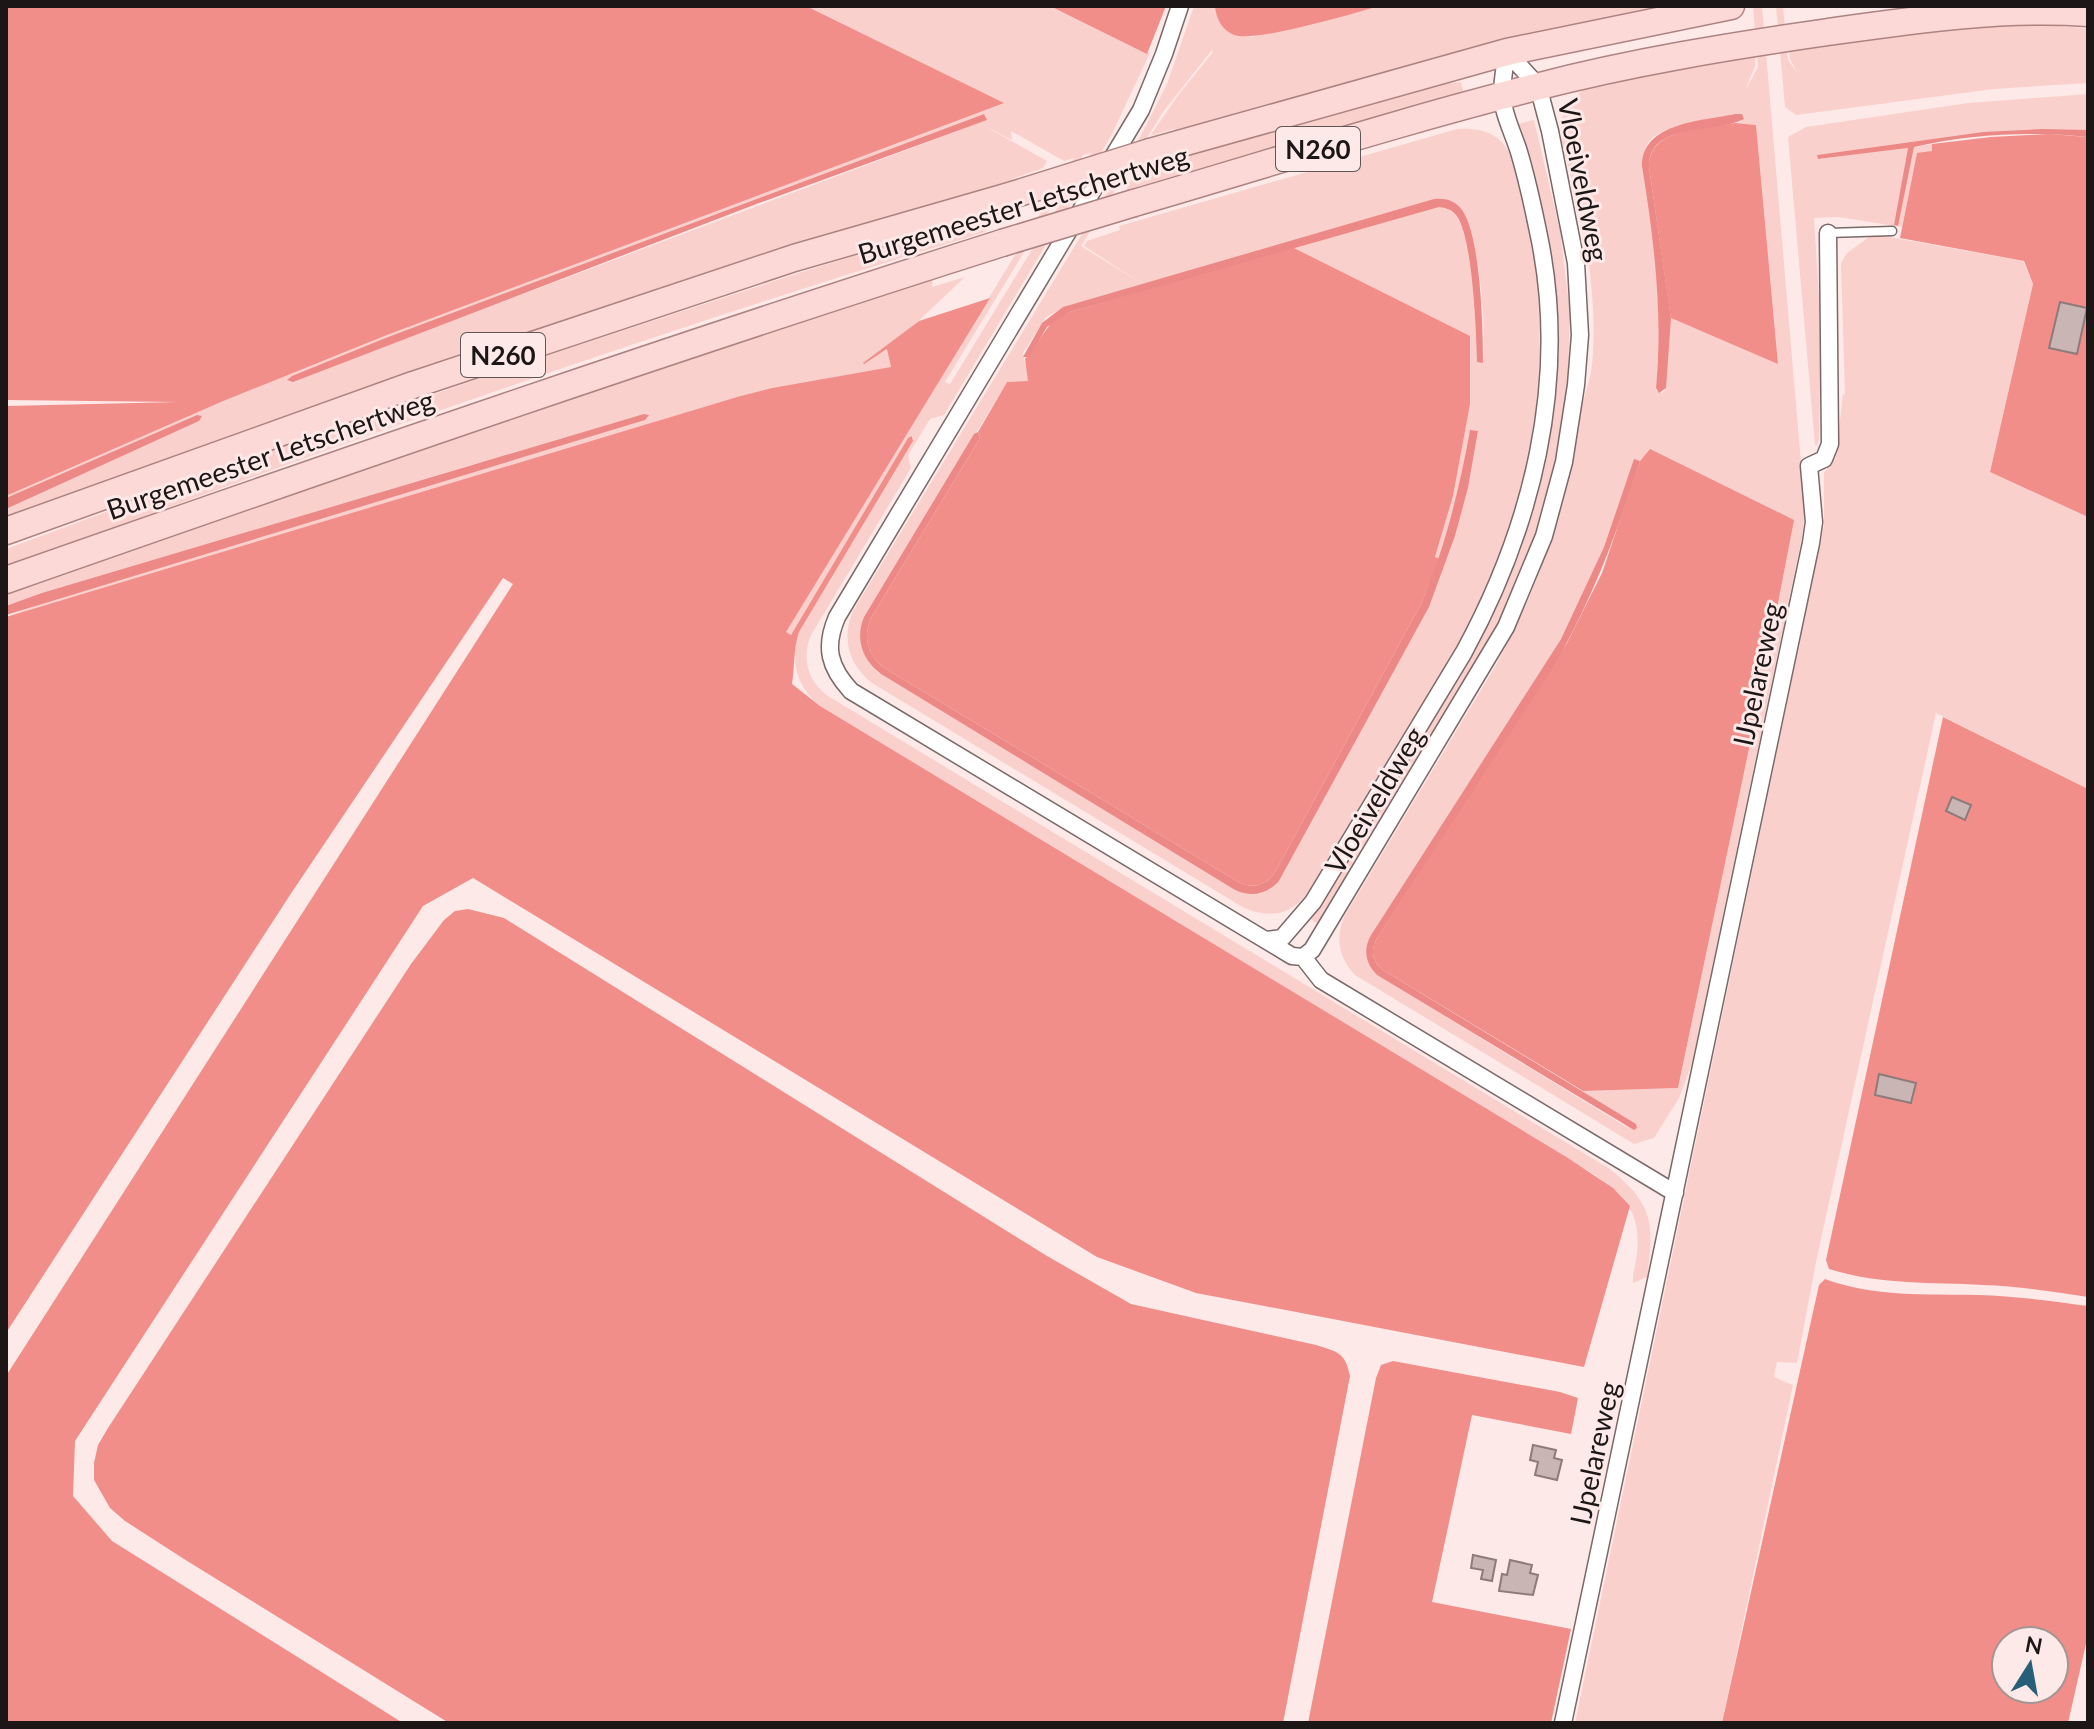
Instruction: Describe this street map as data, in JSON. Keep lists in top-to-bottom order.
{
  "streets": {
    "main road": ["N260", "Burgemeester Letschertweg"],
    "street": ["Vloeiveldweg", "IJpelareweg"]
  },
  "crossings": [
    ["Vloeiveldweg", "Burgemeester Letschertweg"]
  ],
  "north": "top"
}
